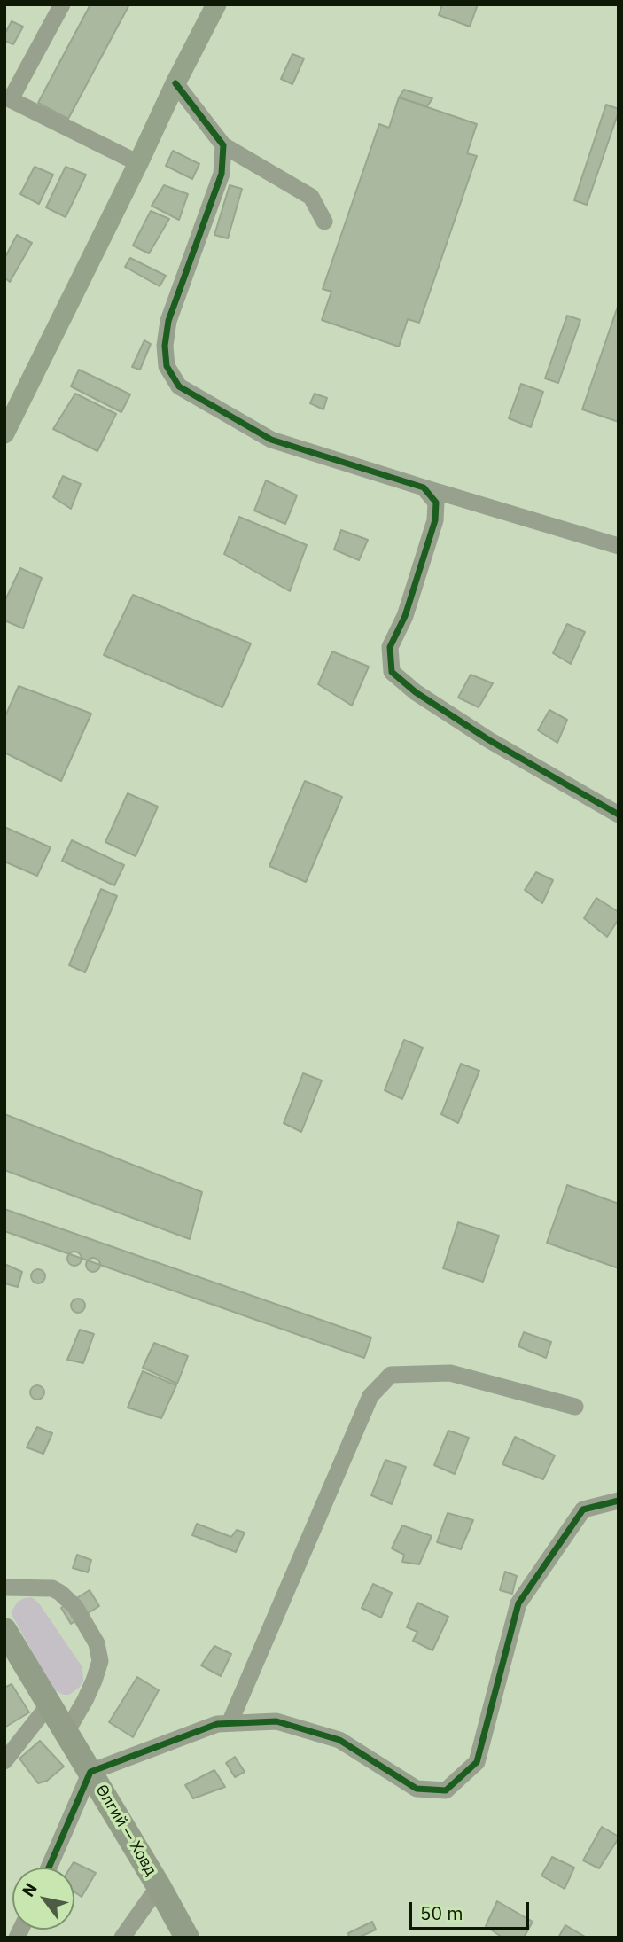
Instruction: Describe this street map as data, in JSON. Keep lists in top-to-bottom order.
{
  "streets": {
    "highway": ["Өлгий — Ховд"]
  },
  "scale_bar": "50 m",
  "north": "top left"
}
